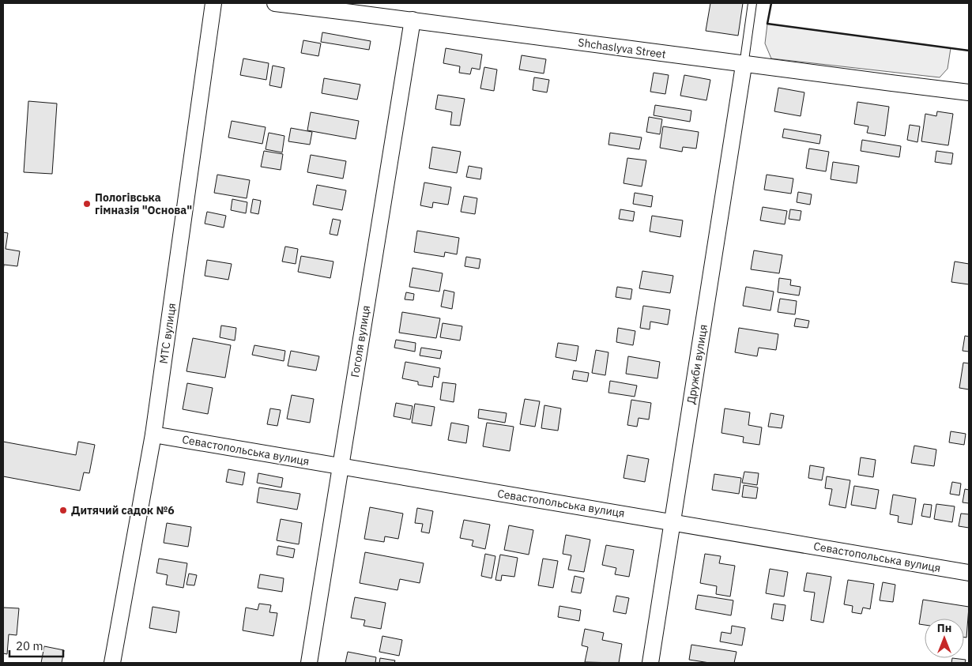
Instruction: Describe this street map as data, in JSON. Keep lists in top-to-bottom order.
{
  "streets": {
    "street": [
      "Shchaslyva Street",
      "МТС вулиця",
      "Гоголя вулиця",
      "Дружби вулиця",
      "Севастопольська вулиця"
    ]
  },
  "crossings": [
    ["Shchaslyva Street", "Гоголя вулиця"],
    ["Shchaslyva Street", "Дружби вулиця"],
    ["МТС вулиця", "Севастопольська вулиця"],
    ["Гоголя вулиця", "Севастопольська вулиця"],
    ["Дружби вулиця", "Севастопольська вулиця"]
  ],
  "places": ["Пологівська гімназія \"Основа\"", "Дитячий садок №6"],
  "scale_bar": "20 m",
  "north": "top"
}
